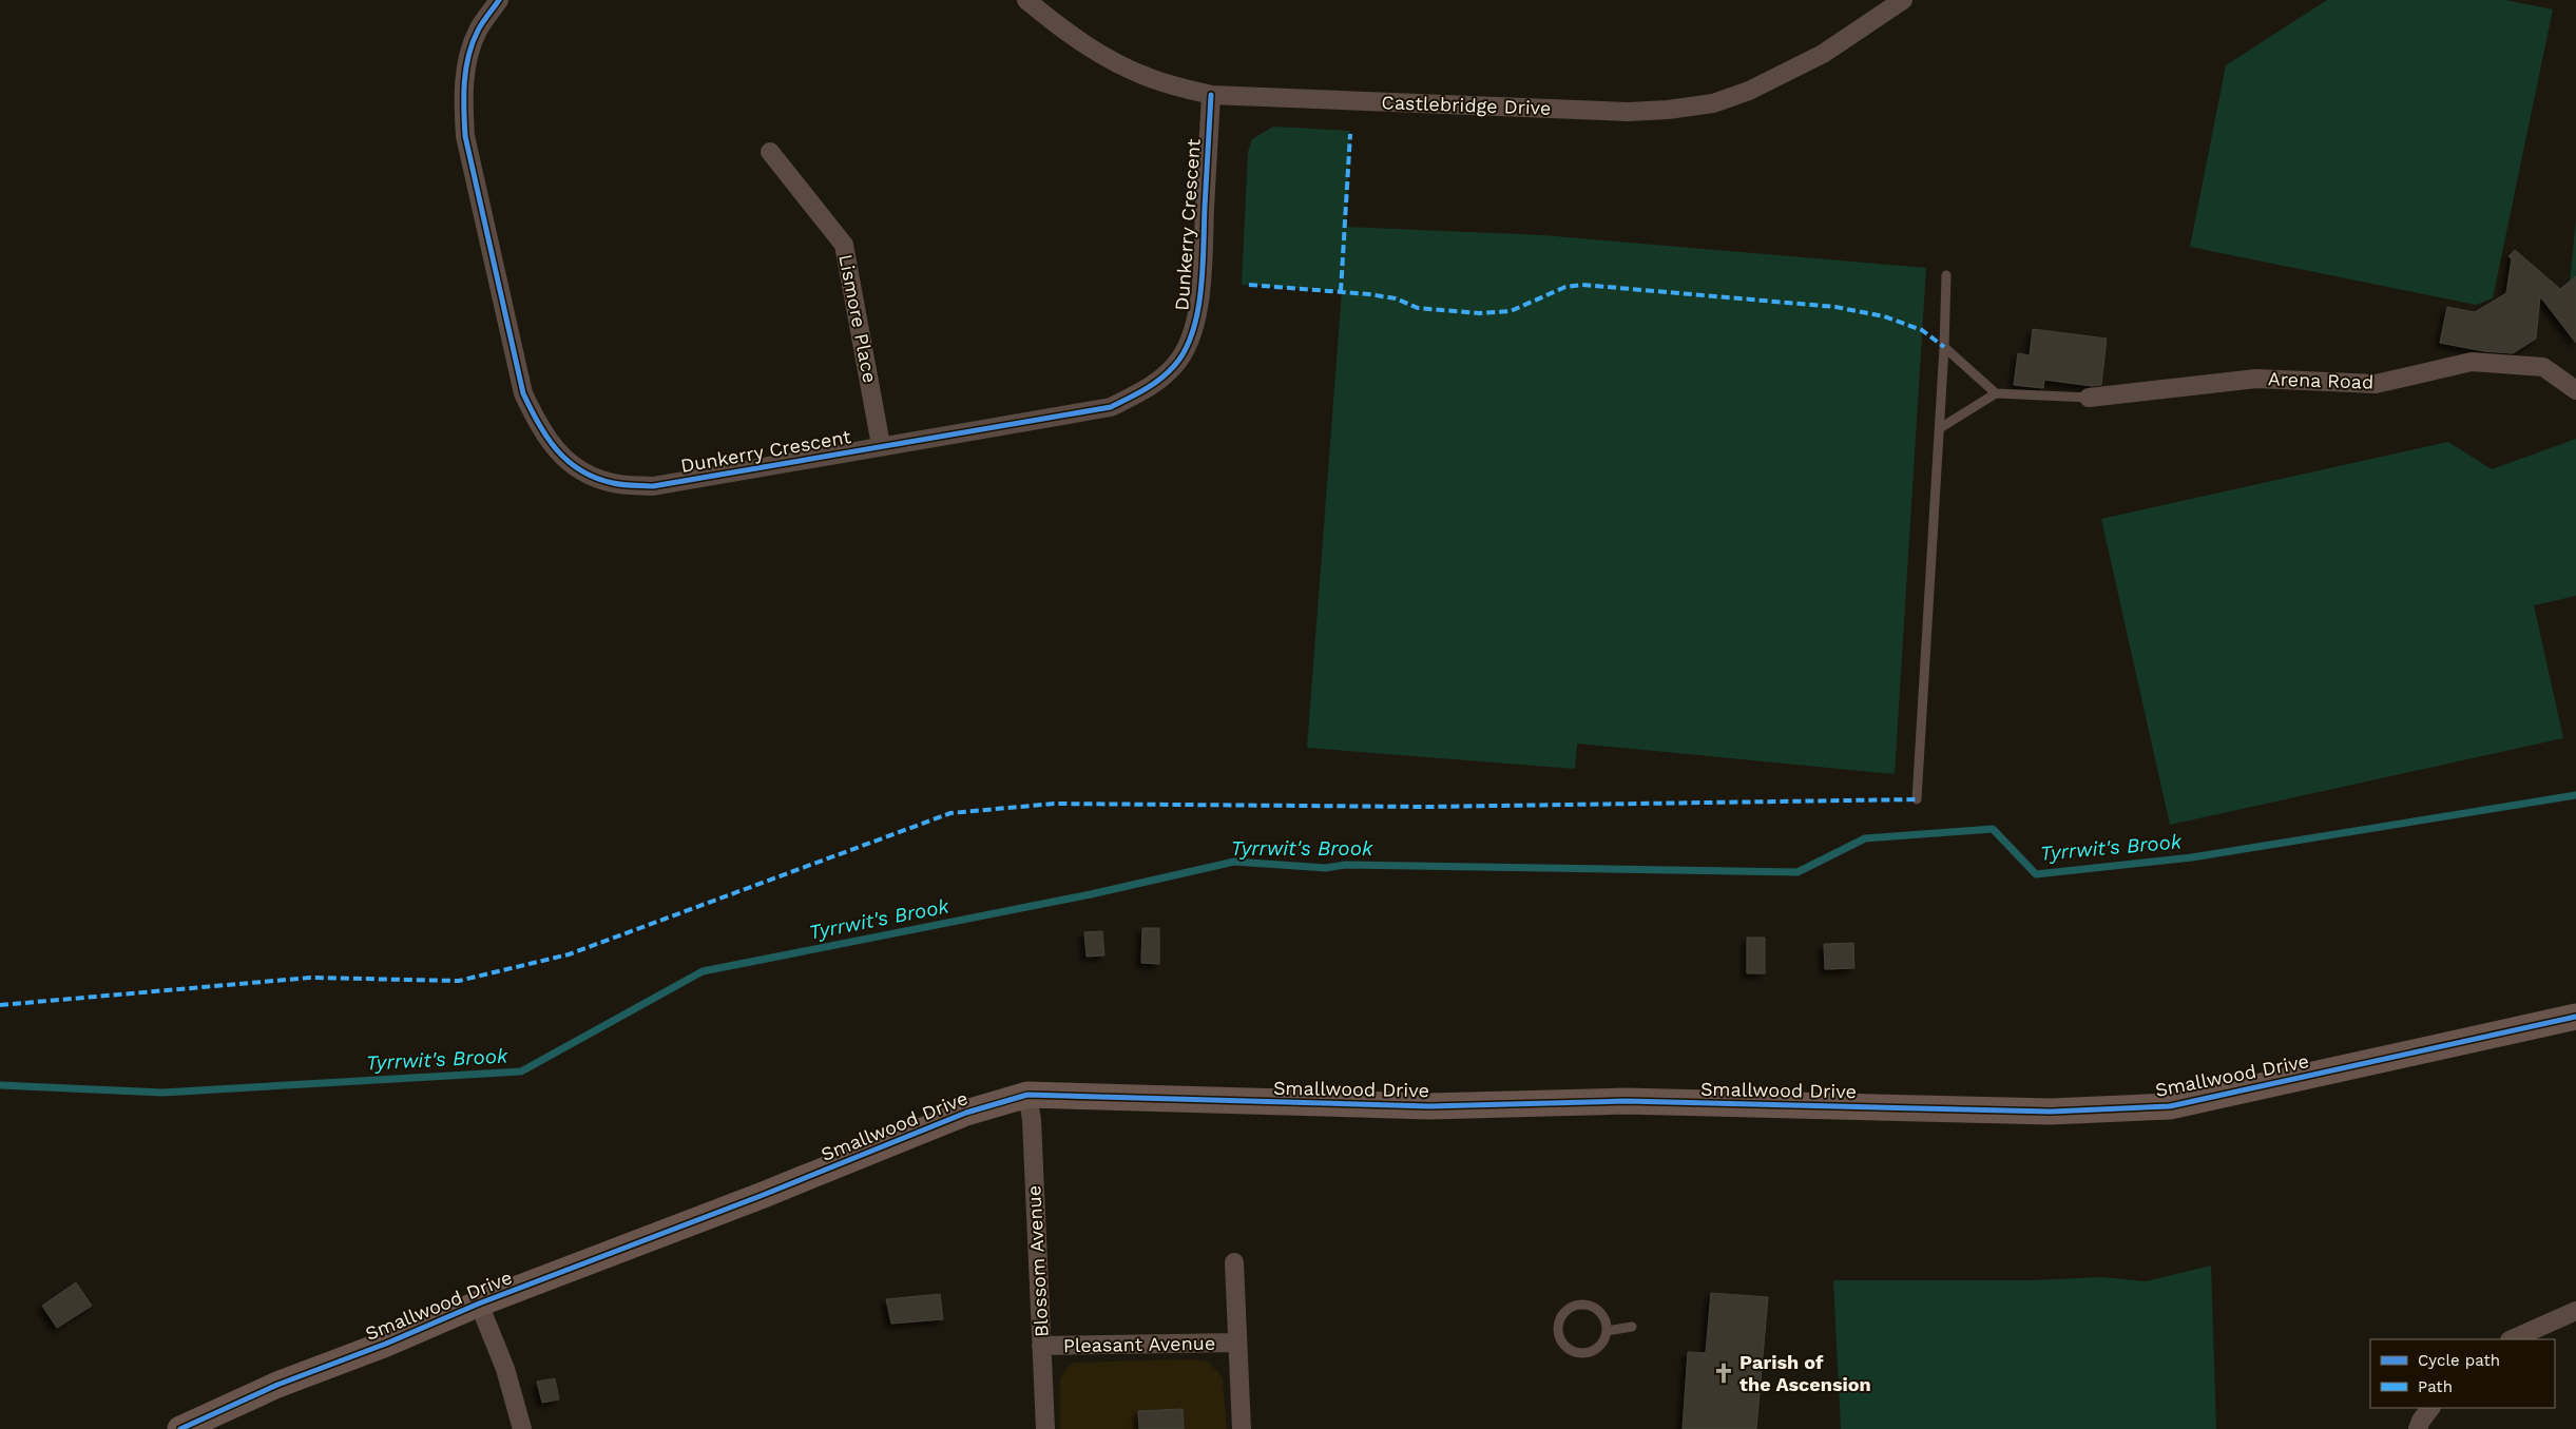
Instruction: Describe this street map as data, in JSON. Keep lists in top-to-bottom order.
{
  "streets": {
    "street": [
      "Castlebridge Drive",
      "Dunkerry Crescent",
      "Lismore Place",
      "Arena Road",
      "Smallwood Drive",
      "Blossom Avenue",
      "Pleasant Avenue"
    ]
  },
  "crossings": [
    ["Castlebridge Drive", "Dunkerry Crescent"],
    ["Dunkerry Crescent", "Lismore Place"],
    ["Smallwood Drive", "Blossom Avenue"],
    ["Blossom Avenue", "Pleasant Avenue"]
  ],
  "water": ["Tyrrwit's Brook"],
  "places": {
    "church": ["Parish of the Ascension"]
  },
  "legend": ["Cycle path", "Path"]
}
